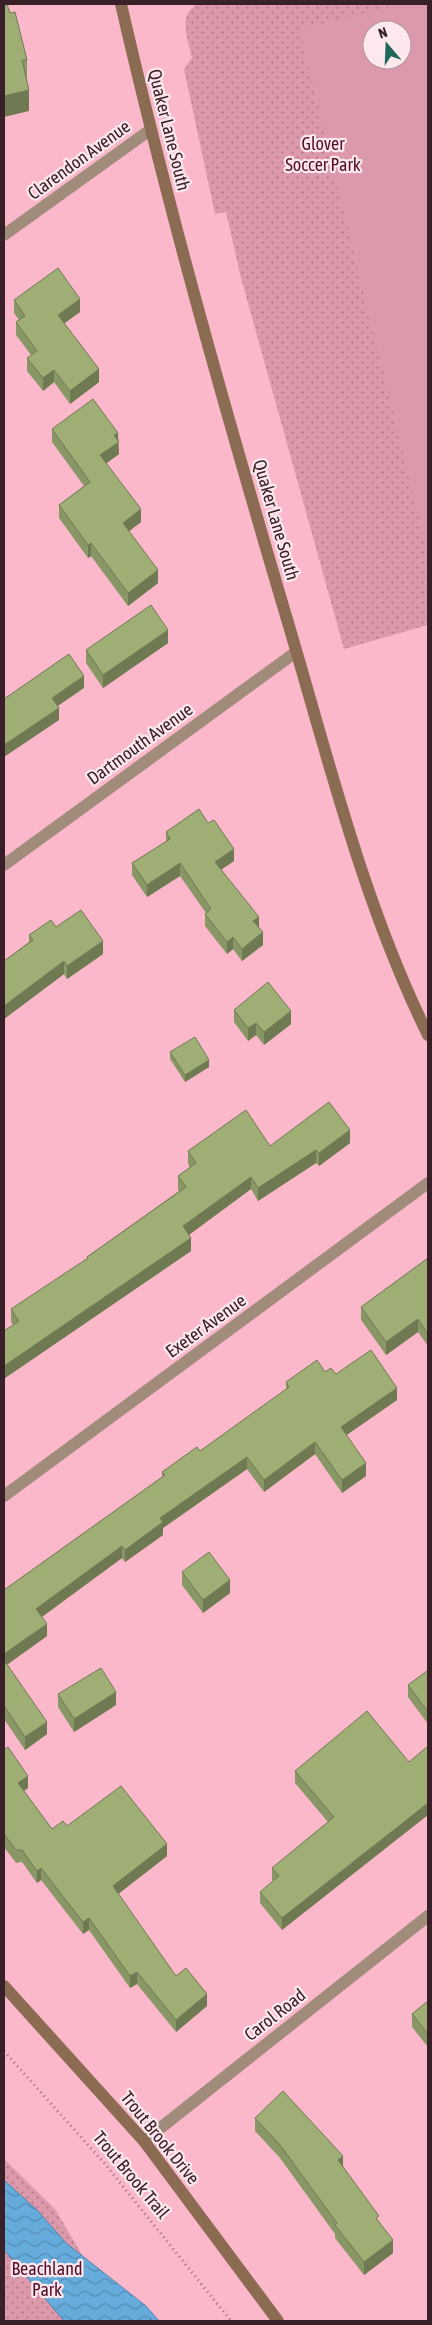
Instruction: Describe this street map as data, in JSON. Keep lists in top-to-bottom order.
{
  "streets": {
    "main road": ["Quaker Lane South", "Trout Brook Drive"],
    "street": [
      "Clarendon Avenue",
      "Dartmouth Avenue",
      "Exeter Avenue",
      "Carol Road"
    ],
    "path": ["Trout Brook Trail"]
  },
  "crossings": [
    ["Quaker Lane South", "Clarendon Avenue"],
    ["Quaker Lane South", "Dartmouth Avenue"],
    ["Carol Road", "Trout Brook Drive"]
  ],
  "parks": ["Glover Soccer Park", "Beachland Park"],
  "north": "top"
}
